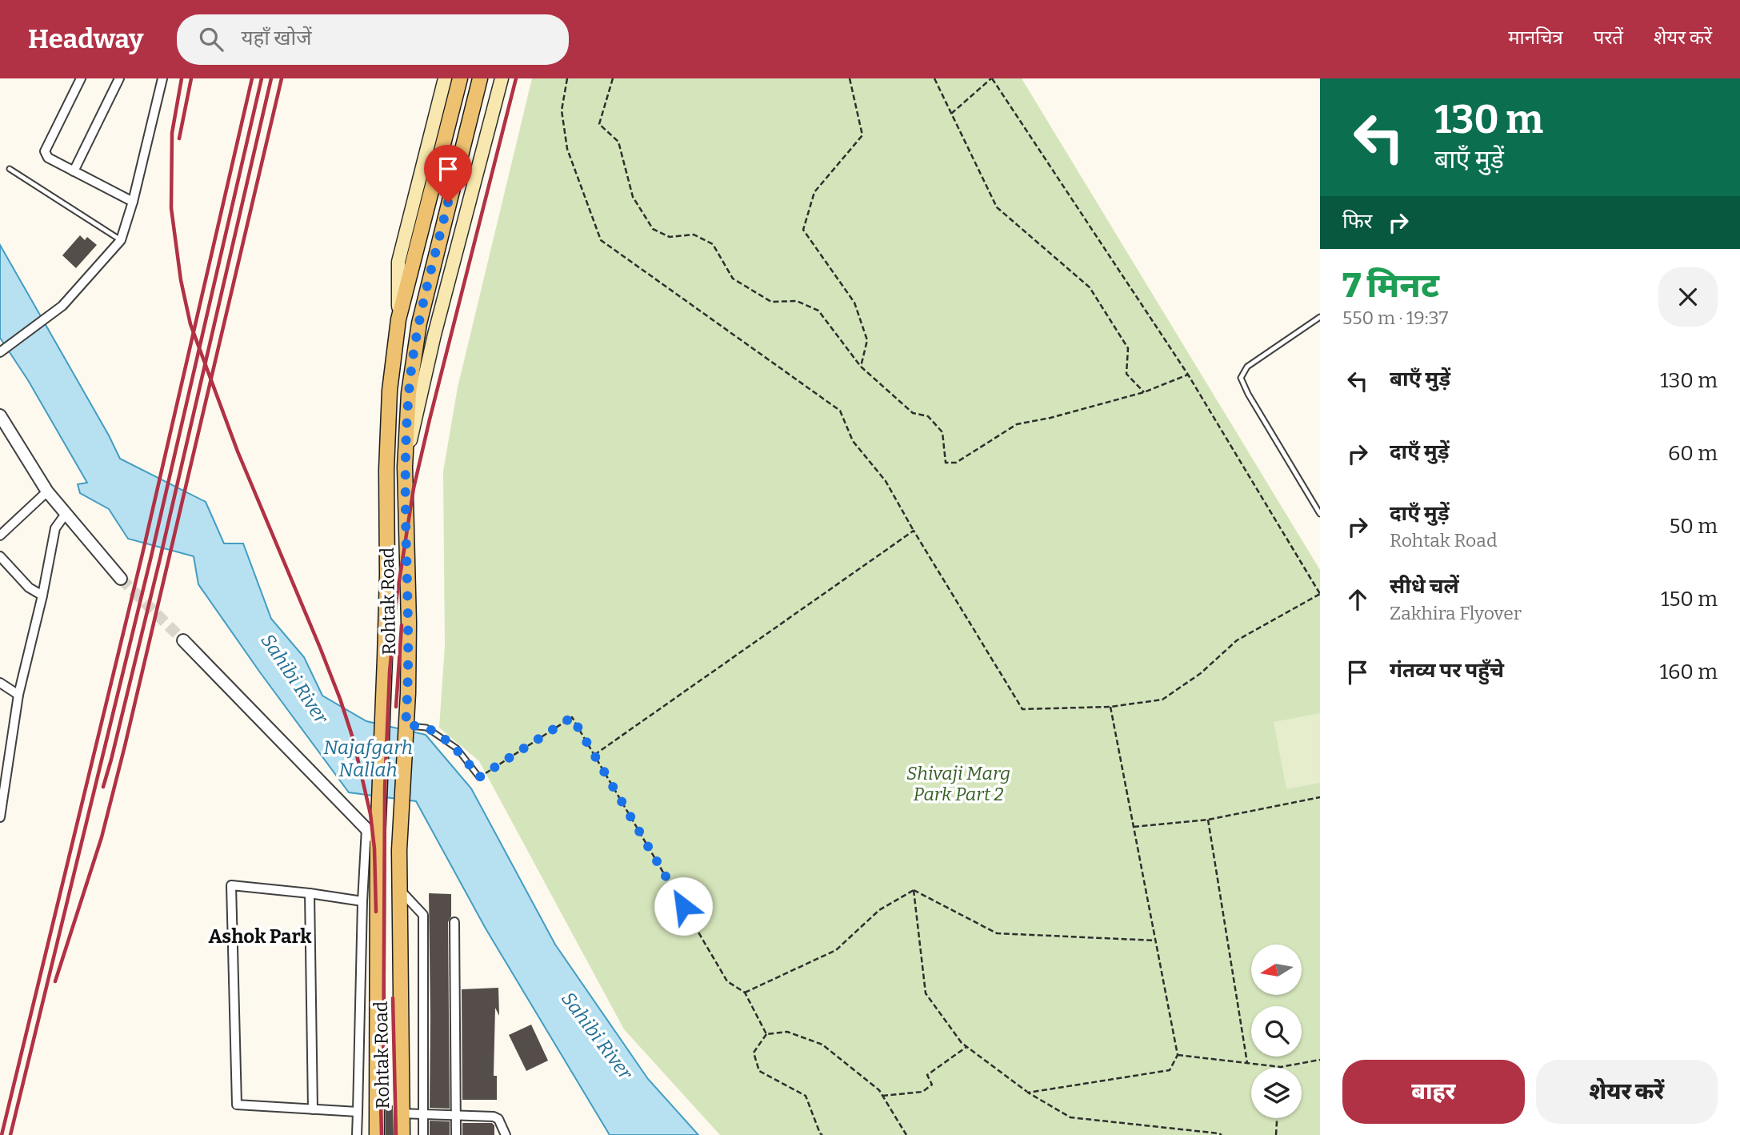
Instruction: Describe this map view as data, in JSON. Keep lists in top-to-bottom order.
{
  "streets": {
    "main road": ["Rohtak Road"]
  },
  "districts": ["Ashok Park"],
  "water": ["Sahibi River", "Najafgarh Nallah"],
  "parks": ["Shivaji Marg Park Part 2"],
  "north": "left",
  "page": {
    "header": "Headway",
    "search": "यहाँ खोजें",
    "nav": ["मानचित्र", "परतें", "शेयर करें"],
    "turn": ["130 m", "बाएँ मुड़ें"],
    "then": "फिर",
    "heading": ["7 मिनट", "550 m · 19:37"],
    "list": [
      {
        "name": "बाएँ मुड़ें",
        "value": "130 m"
      },
      {
        "name": "दाएँ मुड़ें",
        "value": "60 m"
      },
      {
        "name": "दाएँ मुड़ें",
        "note": "Rohtak Road",
        "value": "50 m"
      },
      {
        "name": "सीधे चलें",
        "note": "Zakhira Flyover",
        "value": "150 m"
      },
      {
        "name": "गंतव्य पर पहुँचे",
        "value": "160 m"
      }
    ],
    "buttons": ["बाहर", "शेयर करें"]
  }
}
